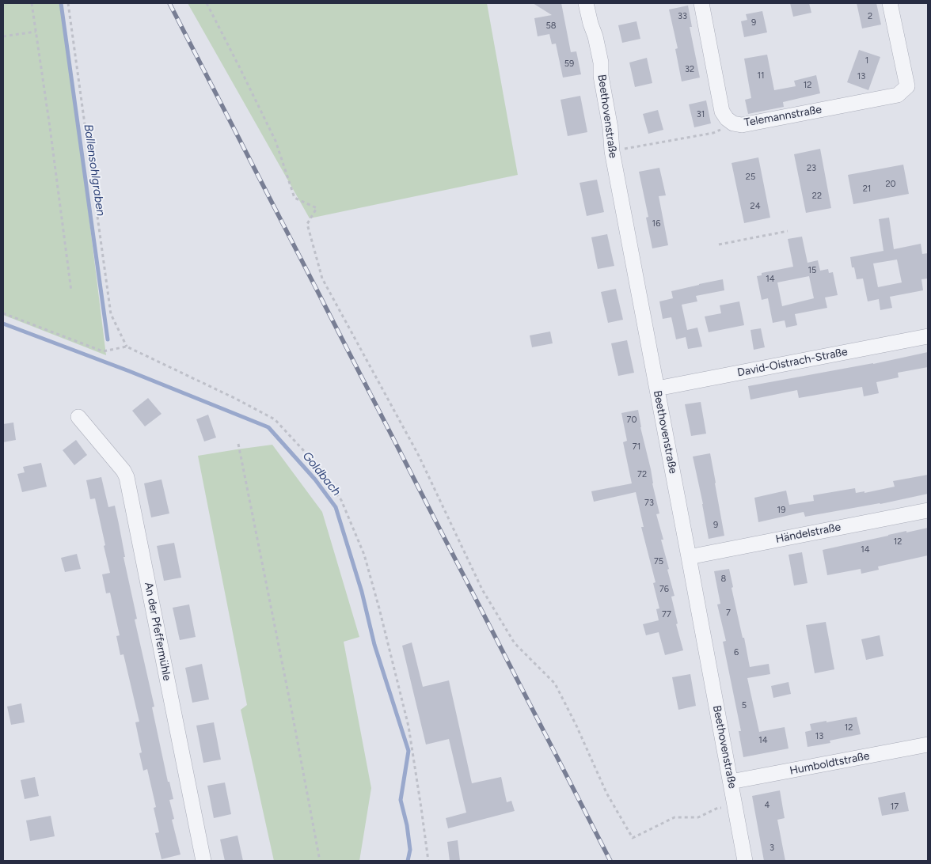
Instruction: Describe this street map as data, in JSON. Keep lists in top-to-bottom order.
{
  "streets": {
    "street": [
      "Beethovenstraße",
      "Telemannstraße",
      "David-Oistrach-Straße",
      "Händelstraße",
      "An der Pfeffermühle",
      "Humboldtstraße"
    ]
  },
  "crossings": [
    ["Beethovenstraße", "David-Oistrach-Straße"],
    ["Beethovenstraße", "Händelstraße"],
    ["Beethovenstraße", "Humboldtstraße"]
  ],
  "water": ["Ballensohlgraben", "Goldbach"],
  "house_numbers": [
    "33",
    "2",
    "9",
    "58",
    "1",
    "59",
    "32",
    "11",
    "13",
    "12",
    "31",
    "23",
    "25",
    "20",
    "21",
    "22",
    "24",
    "16",
    "15",
    "14",
    "70",
    "71",
    "72",
    "73",
    "19",
    "9",
    "12",
    "14",
    "75",
    "8",
    "76",
    "7",
    "77",
    "6",
    "5",
    "12",
    "13",
    "14",
    "4",
    "17",
    "3"
  ]
}
